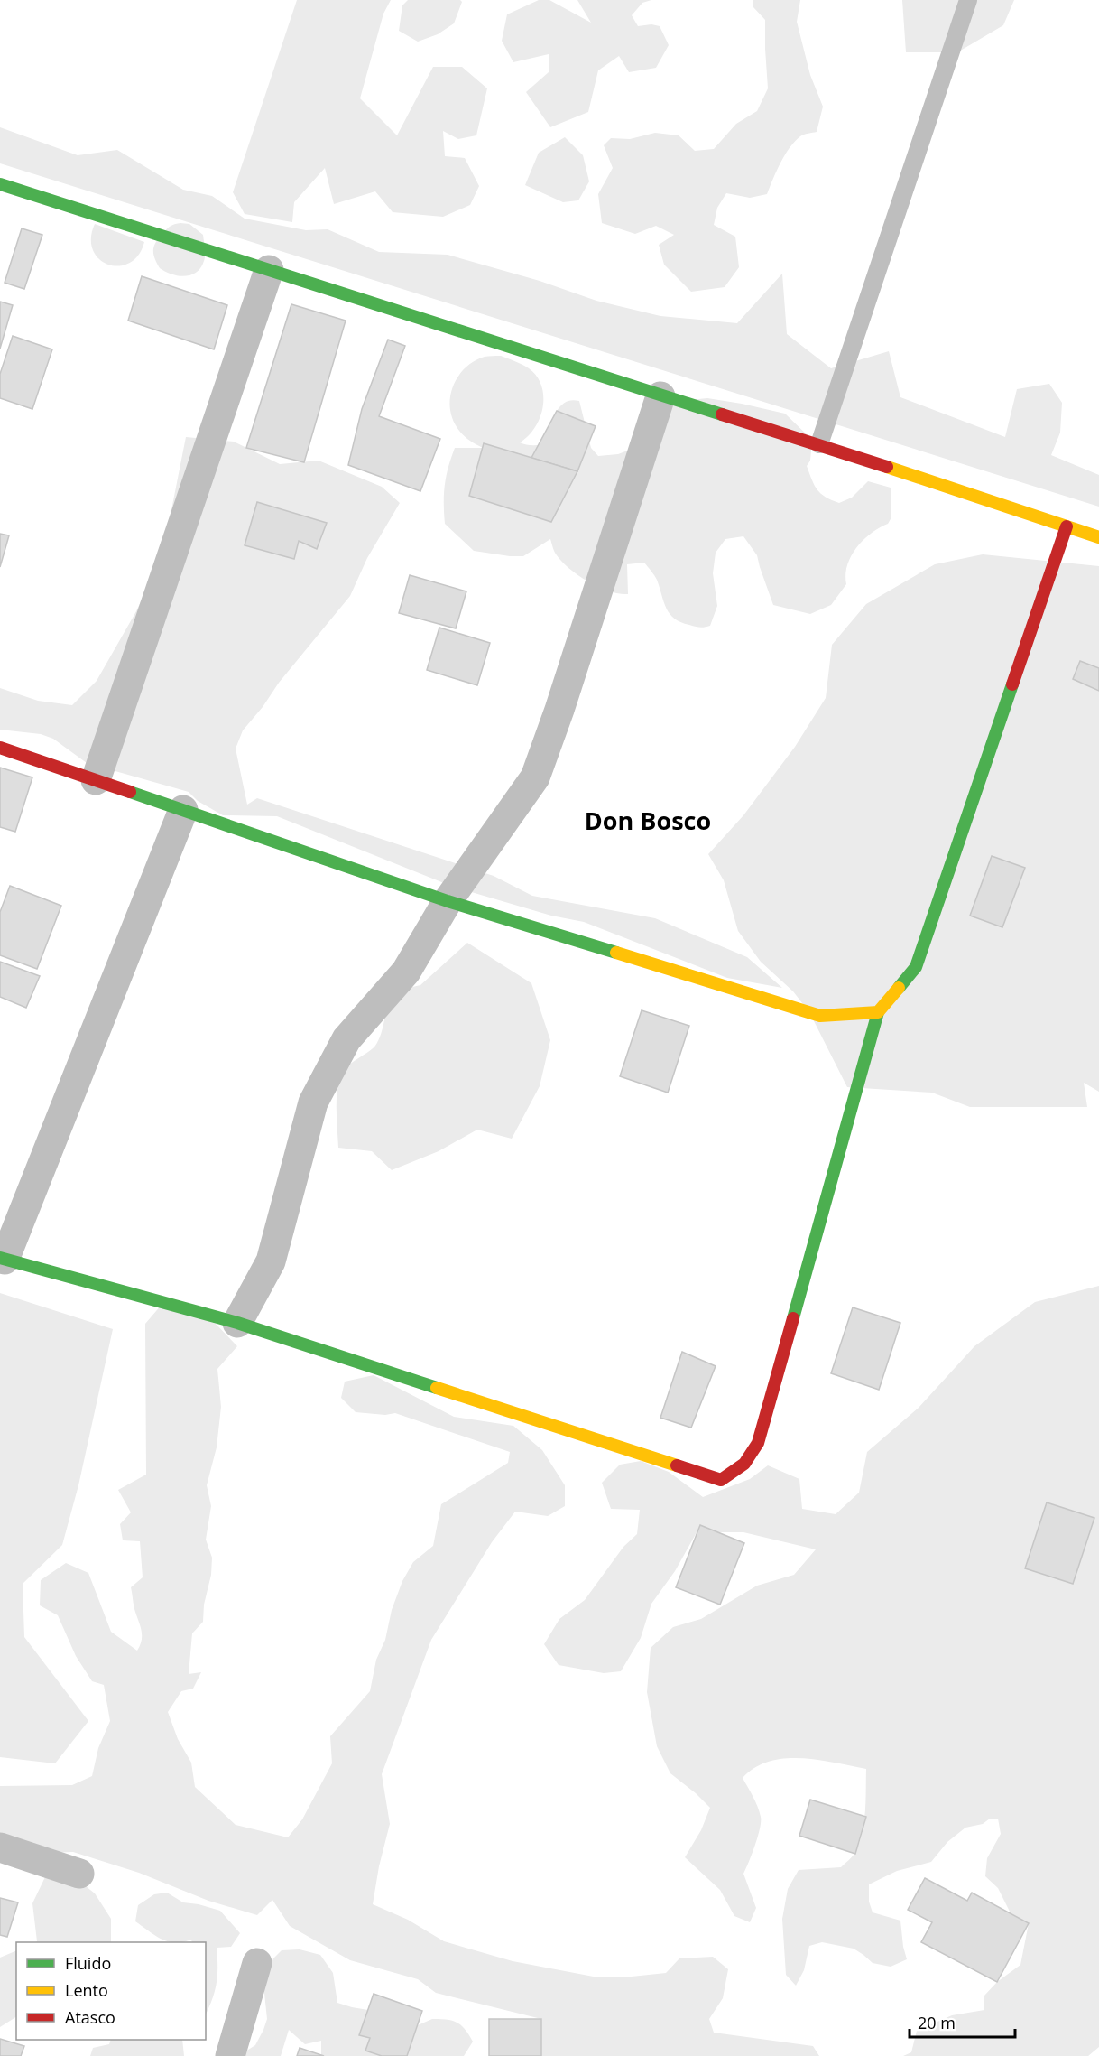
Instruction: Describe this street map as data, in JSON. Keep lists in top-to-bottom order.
{
  "districts": ["Don Bosco"],
  "legend": ["Fluido", "Lento", "Atasco"],
  "scale_bar": "20 m"
}
